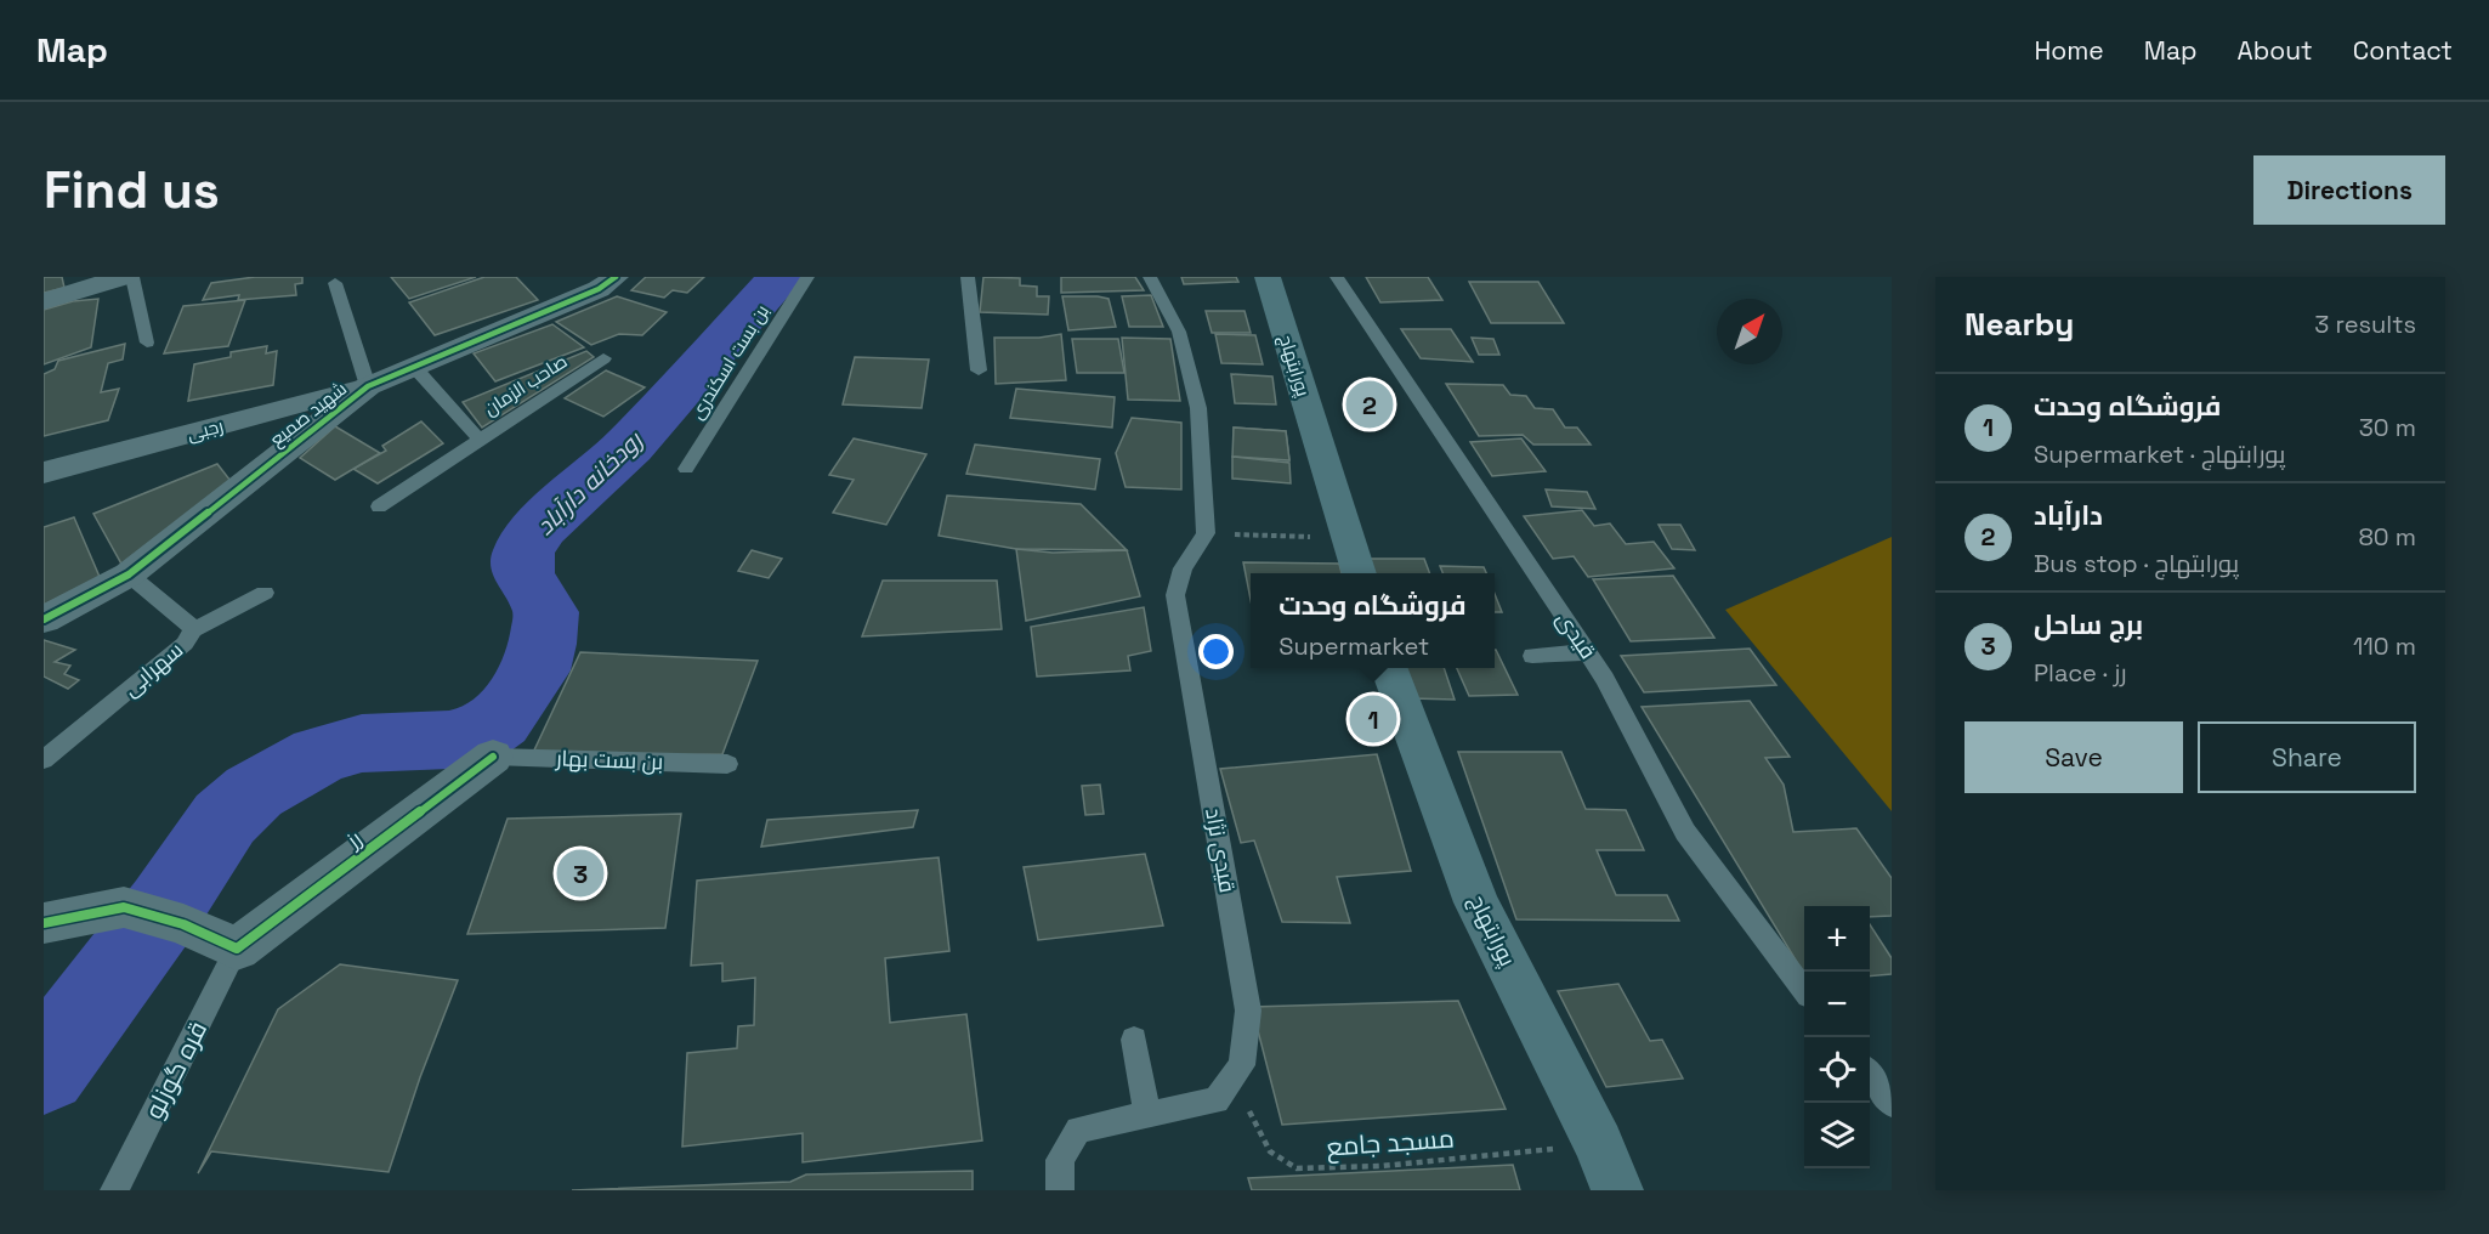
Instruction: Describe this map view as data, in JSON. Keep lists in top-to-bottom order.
{
  "streets": {
    "main road": ["پورابتهاج"],
    "street": ["شهید صمیع", "رجبی", "رز"],
    "lane": [
      "بن بست اسکندری",
      "صاحب الزمان",
      "قیدی",
      "سهرابی",
      "بن بست بهار",
      "قیدی نژاد",
      "قره گوزلو"
    ],
    "path": ["مسجد جامع"]
  },
  "crossings": [
    ["پورابتهاج", "مسجد جامع"],
    ["صاحب الزمان", "شهید صمیع"],
    ["شهید صمیع", "رجبی"],
    ["شهید صمیع", "سهرابی"],
    ["بن بست بهار", "رز"],
    ["رز", "قره گوزلو"],
    ["قیدی نژاد", "مسجد جامع"]
  ],
  "water": ["رودخانه دارآباد"],
  "north": "top right",
  "page": {
    "header": "Map",
    "nav": [
      "Home",
      "Map",
      "About",
      "Contact"
    ],
    "buttons": [
      "Directions",
      ["Save", "Share"]
    ],
    "title": "Find us",
    "heading": ["Nearby", "3 results"],
    "list": [
      {
        "mark": "1",
        "name": "فروشگاه وحدت",
        "note": "Supermarket · پورابتهاج",
        "value": "30 m"
      },
      {
        "mark": "2",
        "name": "دارآباد",
        "note": "Bus stop · پورابتهاج",
        "value": "80 m"
      },
      {
        "mark": "3",
        "name": "برج ساحل",
        "note": "Place · رز",
        "value": "110 m"
      }
    ],
    "pins": ["2", "1", "3"],
    "popup": ["فروشگاه وحدت", "Supermarket"],
    "map_buttons": ["+", "−"]
  }
}
